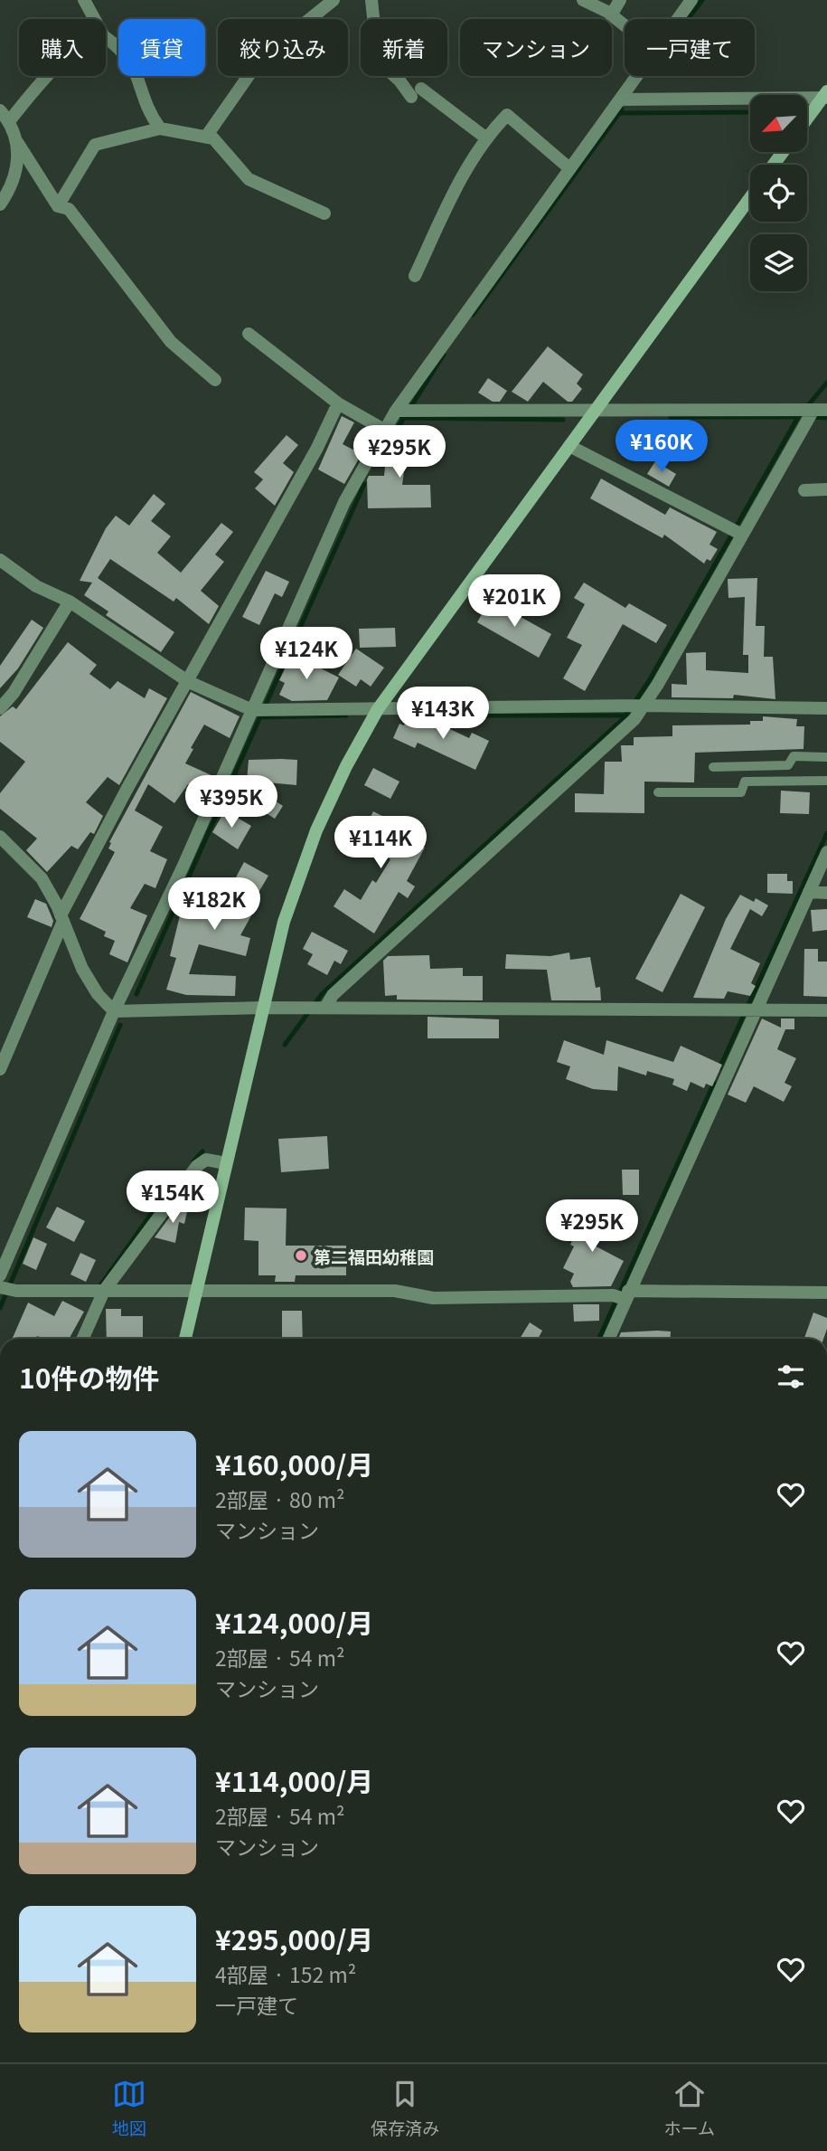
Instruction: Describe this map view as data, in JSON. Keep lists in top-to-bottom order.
{
  "places": ["第二福田幼稚園"],
  "north": "bottom left",
  "page": {
    "chip": [
      "購入",
      "賃貸",
      "絞り込み",
      "新着",
      "マンション",
      "一戸建て"
    ],
    "price": [
      "¥160K",
      "¥295K",
      "¥201K",
      "¥124K",
      "¥143K",
      "¥395K",
      "¥114K",
      "¥182K",
      "¥154K",
      "¥295K"
    ],
    "heading": "10件の物件",
    "list": [
      {
        "name": "¥160,000/月",
        "note": "2部屋 · 80 m² · マンション"
      },
      {
        "name": "¥124,000/月",
        "note": "2部屋 · 54 m² · マンション"
      },
      {
        "name": "¥114,000/月",
        "note": "2部屋 · 54 m² · マンション"
      },
      {
        "name": "¥295,000/月",
        "note": "4部屋 · 152 m² · 一戸建て"
      }
    ],
    "tabs": ["地図", "保存済み", "ホーム"]
  }
}
